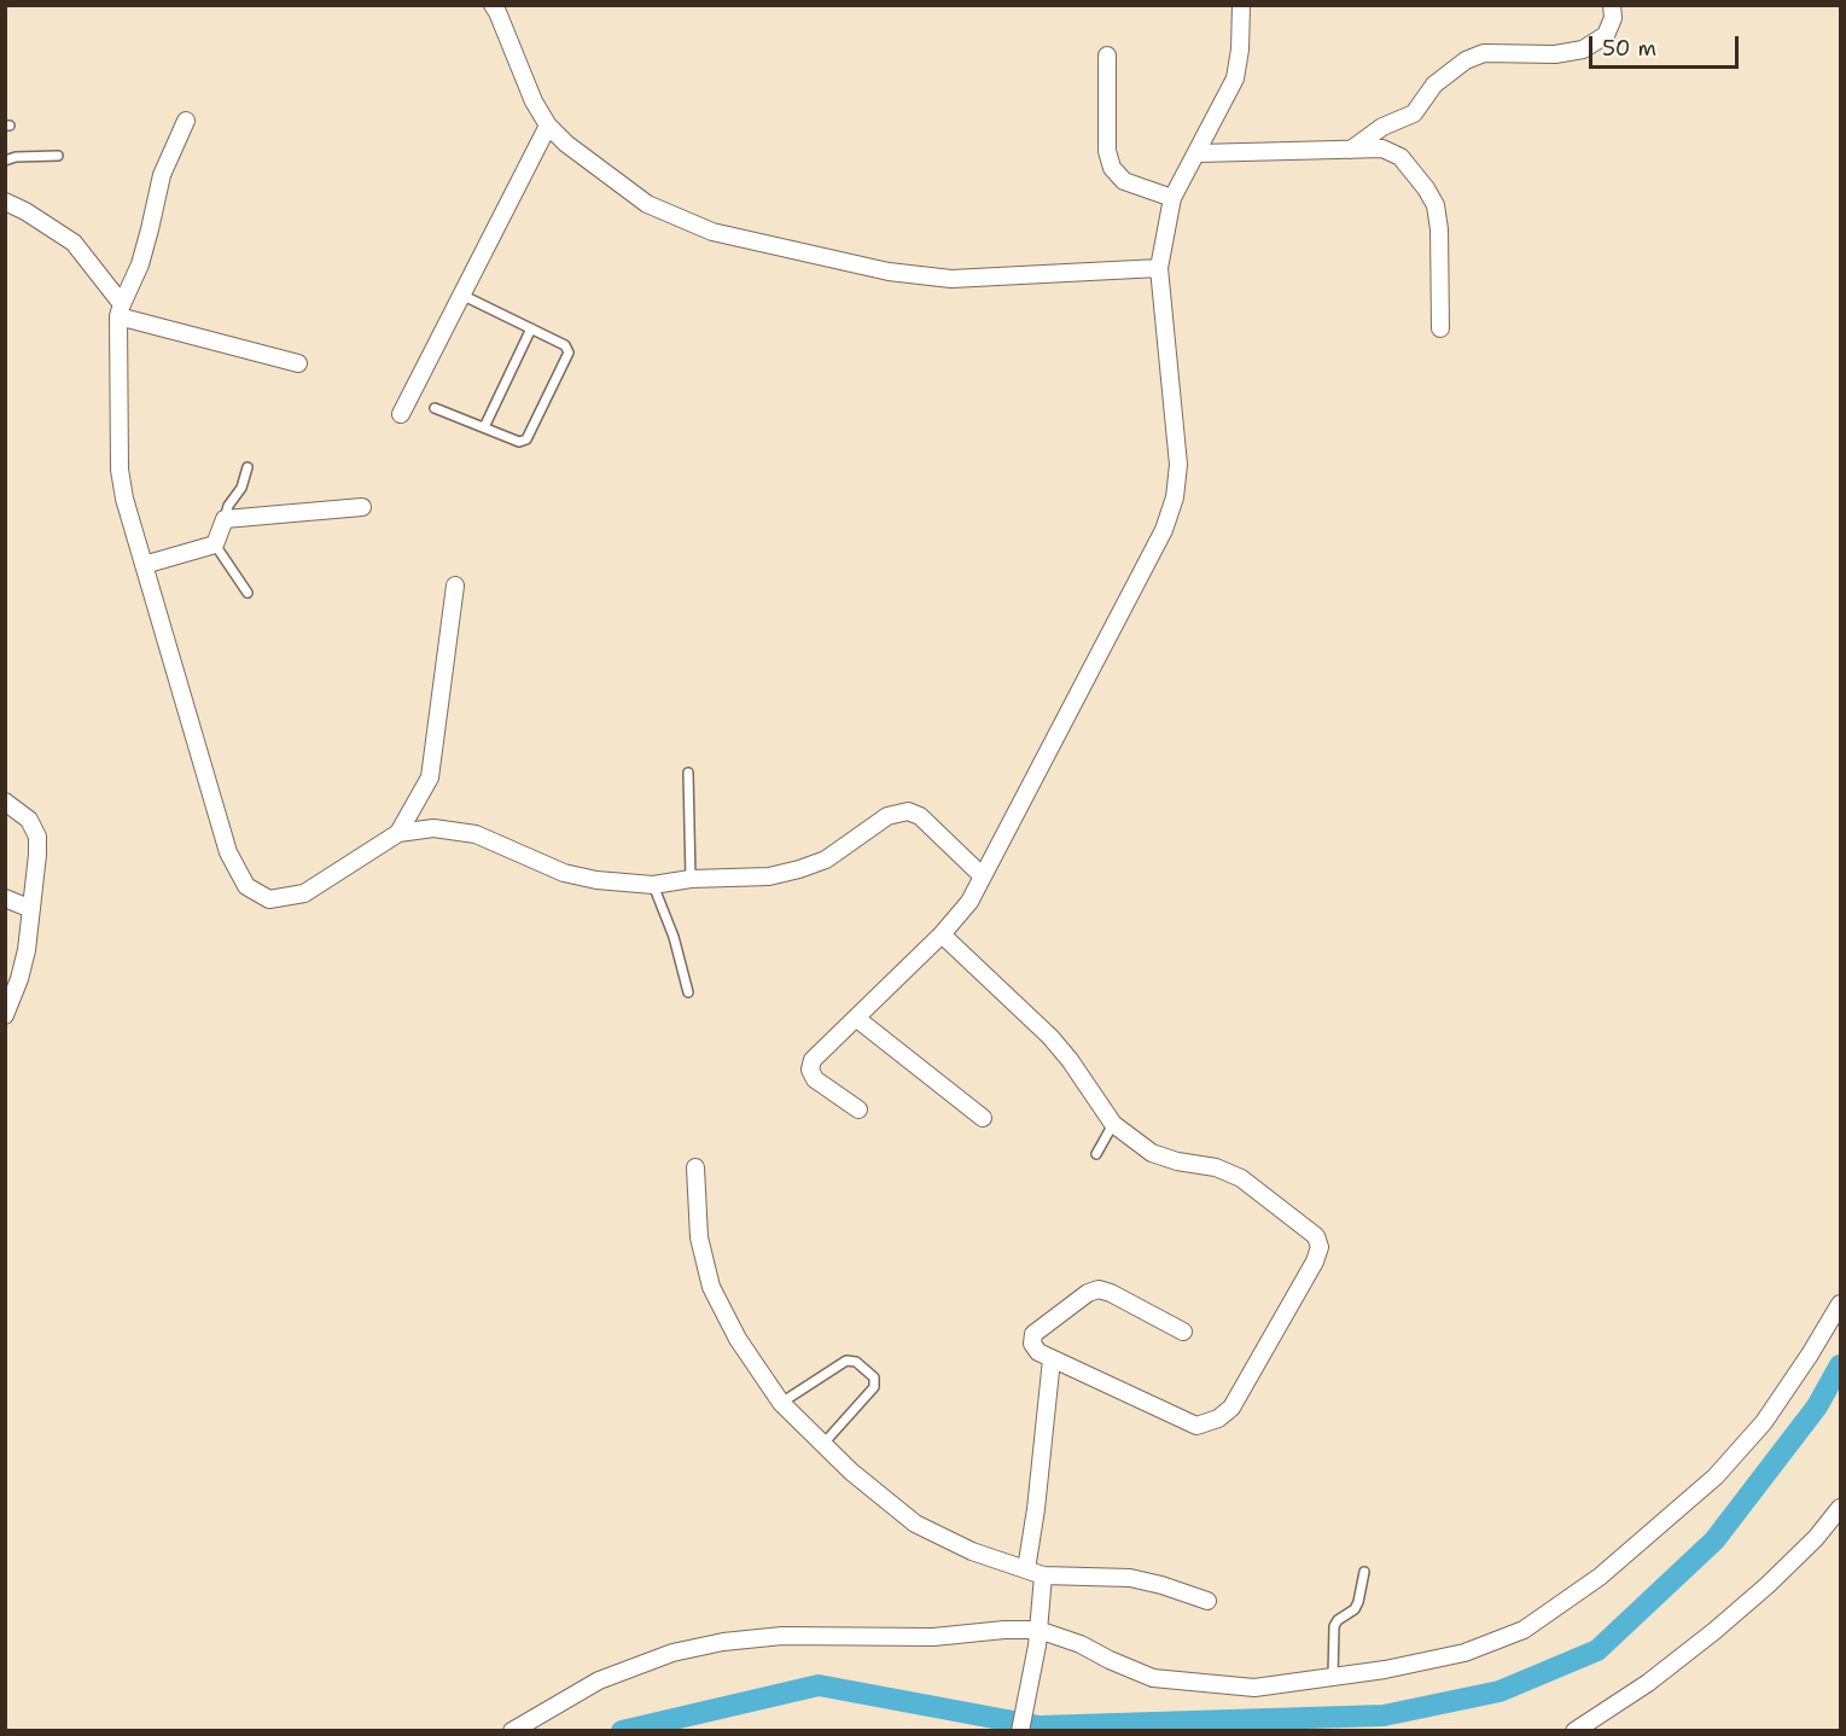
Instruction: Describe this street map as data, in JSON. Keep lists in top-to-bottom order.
{
  "scale_bar": "50 m"
}
